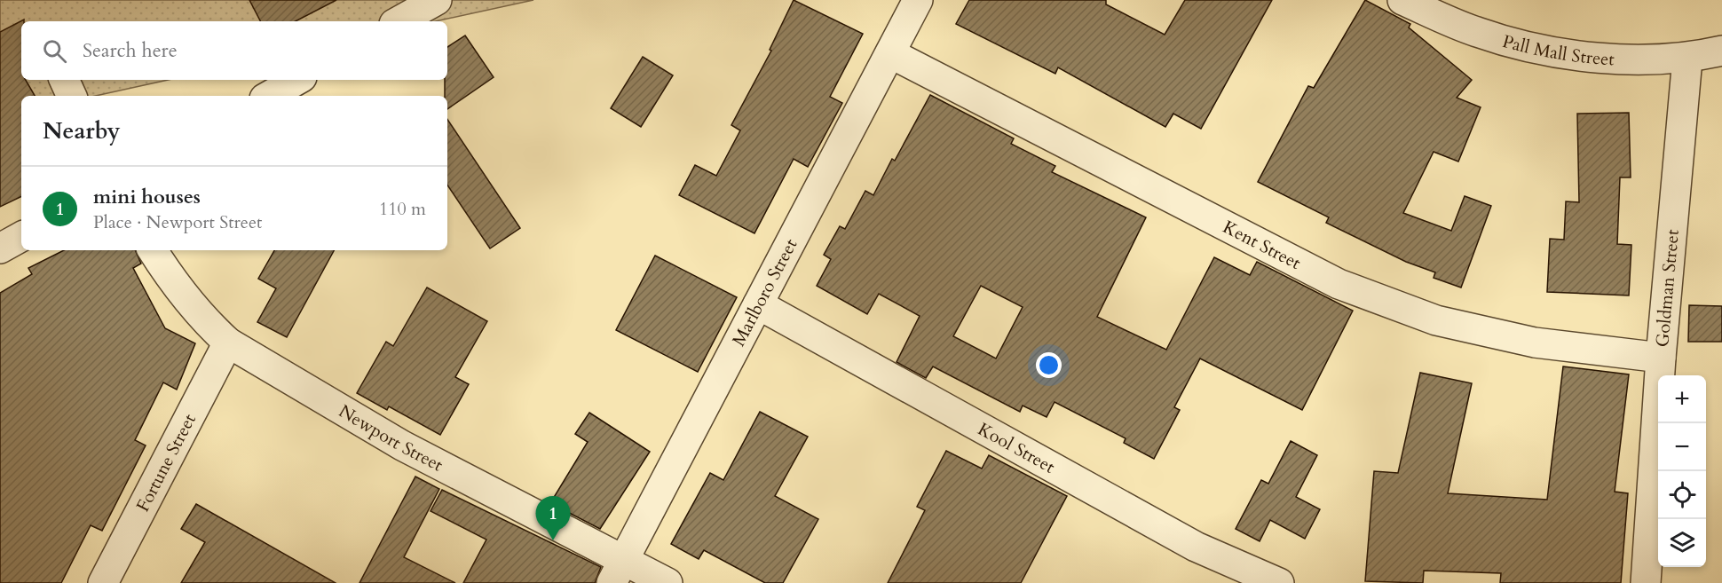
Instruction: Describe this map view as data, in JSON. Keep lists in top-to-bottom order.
{
  "streets": {
    "street": [
      "Pall Mall Street",
      "Kent Street",
      "Goldman Street",
      "Marlboro Street",
      "Newport Street",
      "Kool Street",
      "Fortune Street"
    ]
  },
  "crossings": [
    ["Pall Mall Street", "Goldman Street"],
    ["Kent Street", "Goldman Street"],
    ["Kent Street", "Marlboro Street"],
    ["Marlboro Street", "Newport Street"],
    ["Marlboro Street", "Kool Street"],
    ["Newport Street", "Fortune Street"]
  ],
  "page": {
    "search": "Search here",
    "heading": "Nearby",
    "list": [
      {
        "mark": "1",
        "name": "mini houses",
        "note": "Place · Newport Street",
        "value": "110 m"
      }
    ],
    "map_buttons": ["+", "−"],
    "pins": "1"
  }
}
